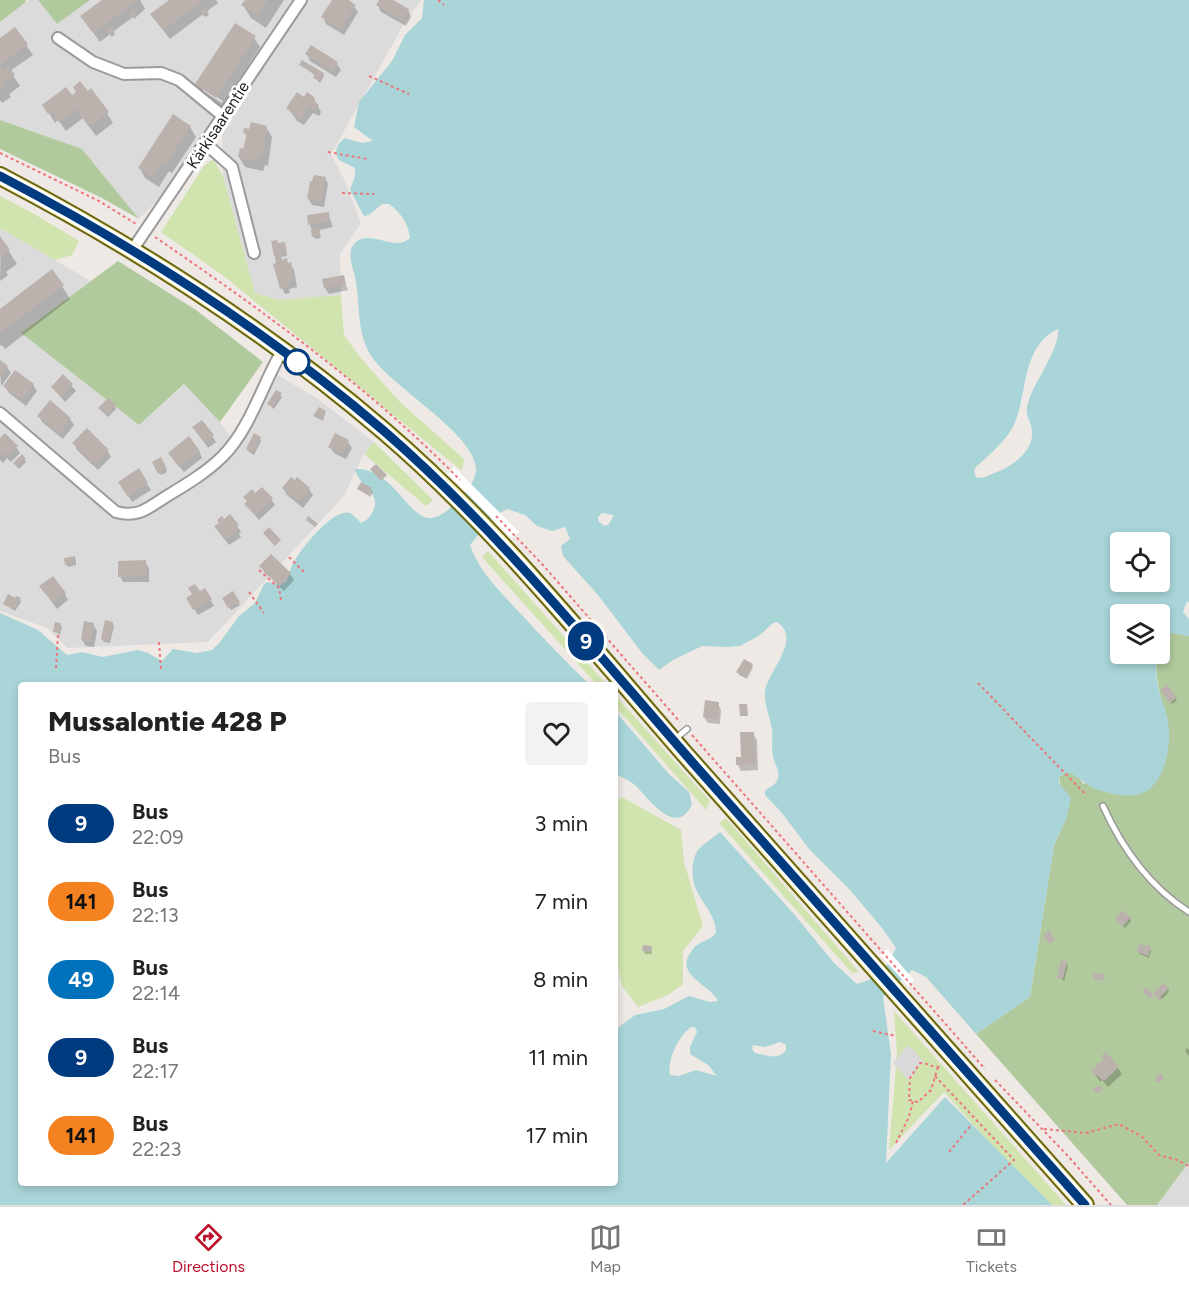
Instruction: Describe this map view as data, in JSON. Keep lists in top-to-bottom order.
{
  "streets": {
    "street": ["Kärkisaarentie"]
  },
  "lines": ["bus line 9"],
  "page": {
    "on_map": "9",
    "heading": ["Mussalontie 428 P", "Bus"],
    "list": [
      {
        "mark": "9",
        "name": "Bus",
        "note": "22:09",
        "value": "3 min"
      },
      {
        "mark": "141",
        "name": "Bus",
        "note": "22:13",
        "value": "7 min"
      },
      {
        "mark": "49",
        "name": "Bus",
        "note": "22:14",
        "value": "8 min"
      },
      {
        "mark": "9",
        "name": "Bus",
        "note": "22:17",
        "value": "11 min"
      },
      {
        "mark": "141",
        "name": "Bus",
        "note": "22:23",
        "value": "17 min"
      }
    ],
    "tabs": ["Directions", "Map", "Tickets"]
  }
}
